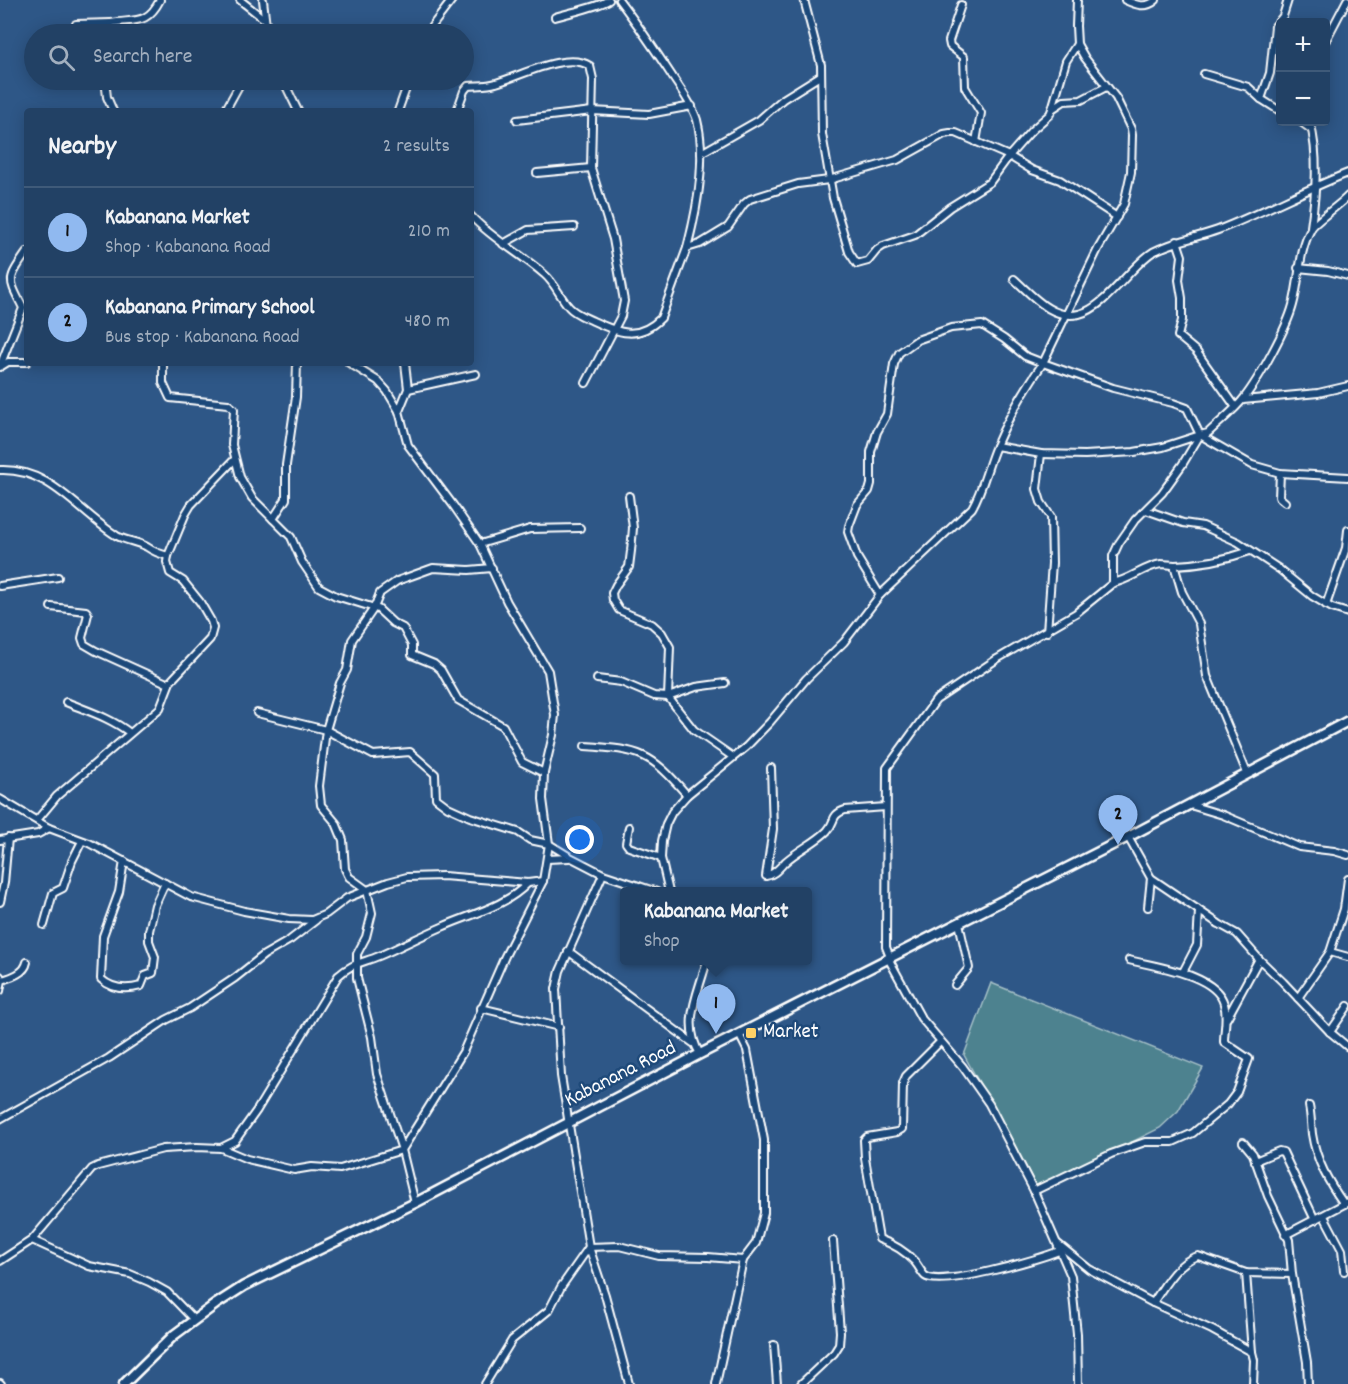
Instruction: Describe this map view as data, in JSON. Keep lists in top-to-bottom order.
{
  "streets": {
    "street": ["Kabanana Road"]
  },
  "places": {
    "transit": ["Market"]
  },
  "page": {
    "map_buttons": ["+", "−"],
    "search": "Search here",
    "heading": ["Nearby", "2 results"],
    "list": [
      {
        "mark": "1",
        "name": "Kabanana Market",
        "note": "Shop · Kabanana Road",
        "value": "210 m"
      },
      {
        "mark": "2",
        "name": "Kabanana Primary School",
        "note": "Bus stop · Kabanana Road",
        "value": "480 m"
      }
    ],
    "pins": ["2", "1"],
    "popup": ["Kabanana Market", "Shop"]
  }
}
